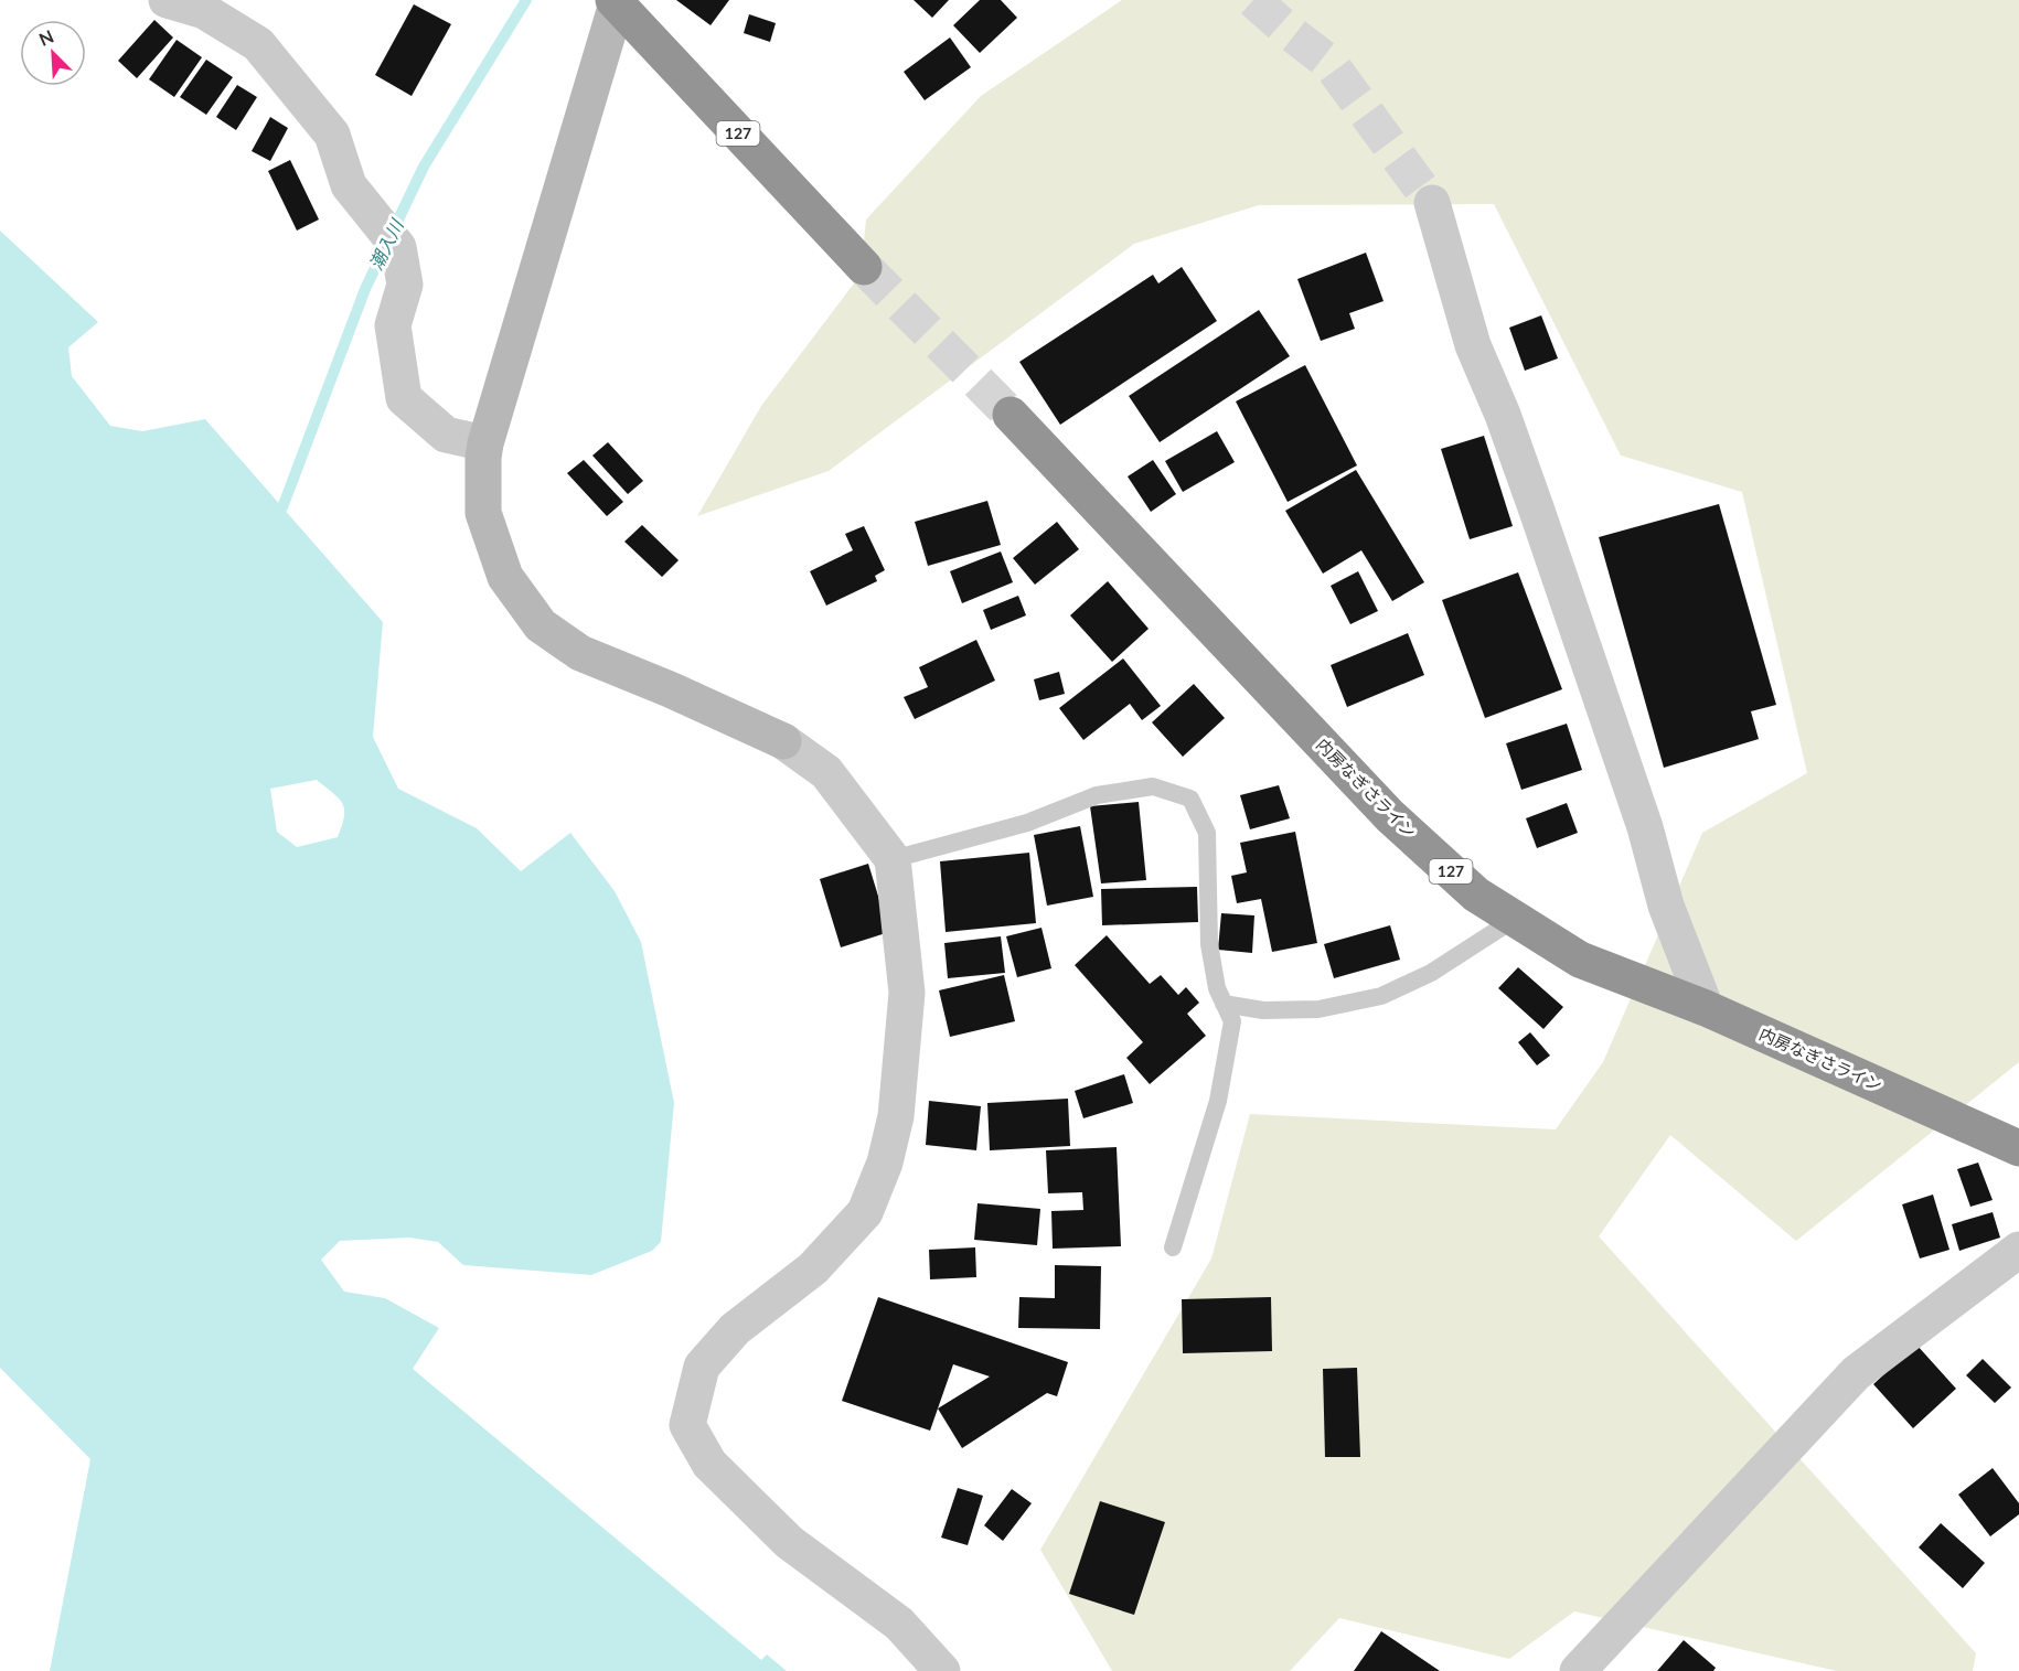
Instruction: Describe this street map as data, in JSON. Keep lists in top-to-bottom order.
{
  "streets": {
    "highway": ["127", "内房なぎさライン"]
  },
  "water": ["潮入川"],
  "north": "top left"
}
